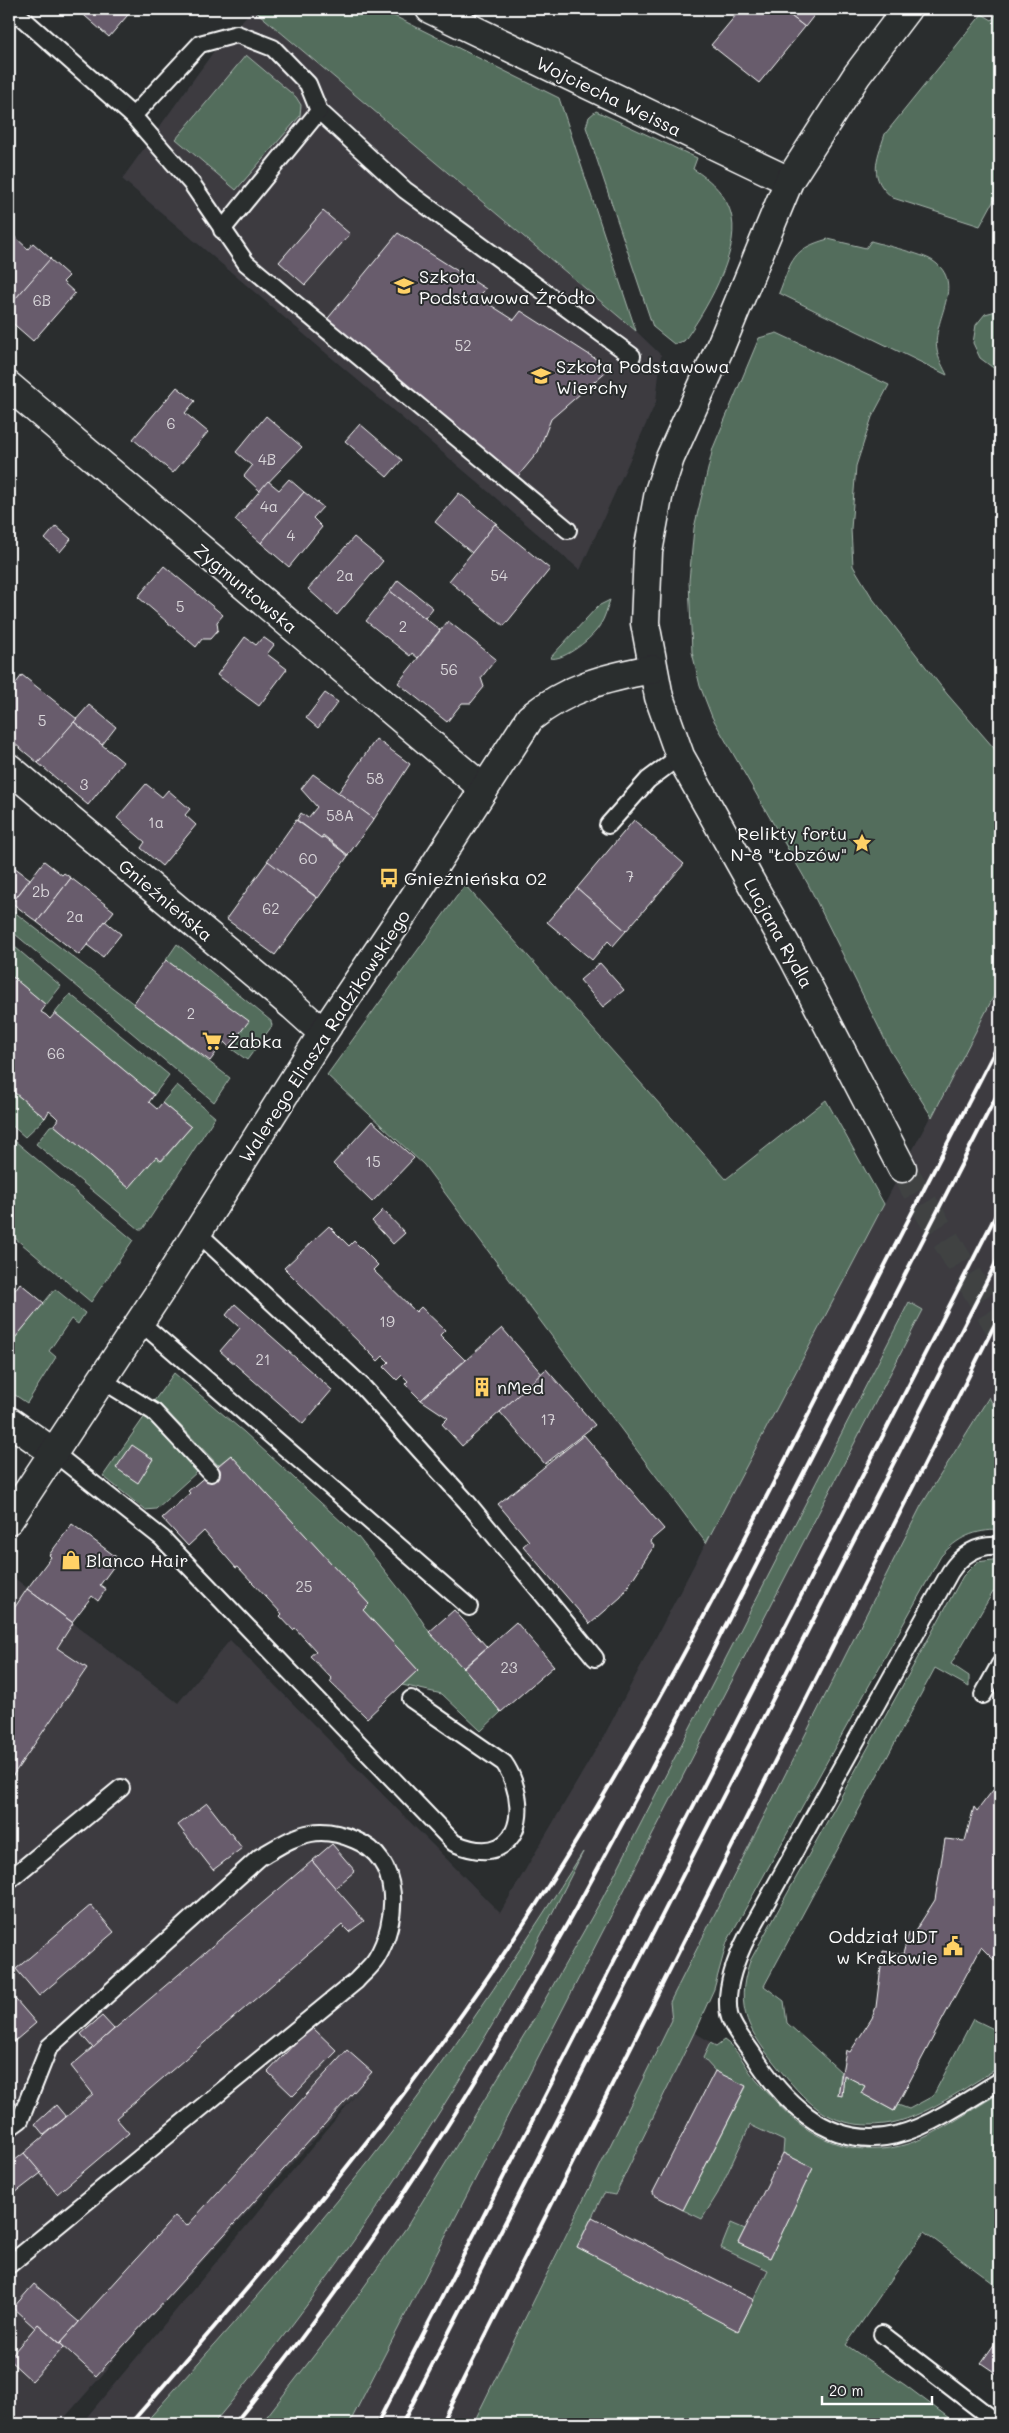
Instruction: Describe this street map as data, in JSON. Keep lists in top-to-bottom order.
{
  "streets": {
    "street": [
      "Wojciecha Weissa",
      "Zygmuntowska",
      "Gnieźnieńska",
      "Lucjana Rydla",
      "Walerego Eliasza Radzikowskiego"
    ]
  },
  "crossings": [
    ["Zygmuntowska", "Walerego Eliasza Radzikowskiego"],
    ["Gnieźnieńska", "Walerego Eliasza Radzikowskiego"],
    ["Lucjana Rydla", "Walerego Eliasza Radzikowskiego"]
  ],
  "places": {
    "school or university": ["Szkoła Podstawowa Źródło", "Szkoła Podstawowa Wierchy"],
    "place": ["Relikty fortu N-8 \"Łobzów\""],
    "bus stop": ["Gnieźnieńska 02"],
    "supermarket": ["Żabka"],
    "building": ["nMed"],
    "shop": ["Blanco Hair"],
    "public building": ["Oddział UDT w Krakowie"]
  },
  "house_numbers": [
    "6B",
    "52",
    "6",
    "4B",
    "4a",
    "4",
    "2a",
    "54",
    "5",
    "2",
    "56",
    "5",
    "58",
    "3",
    "58A",
    "1a",
    "60",
    "7",
    "2b",
    "62",
    "2a",
    "2",
    "66",
    "15",
    "19",
    "21",
    "17",
    "25",
    "23"
  ],
  "scale_bar": "20 m"
}
